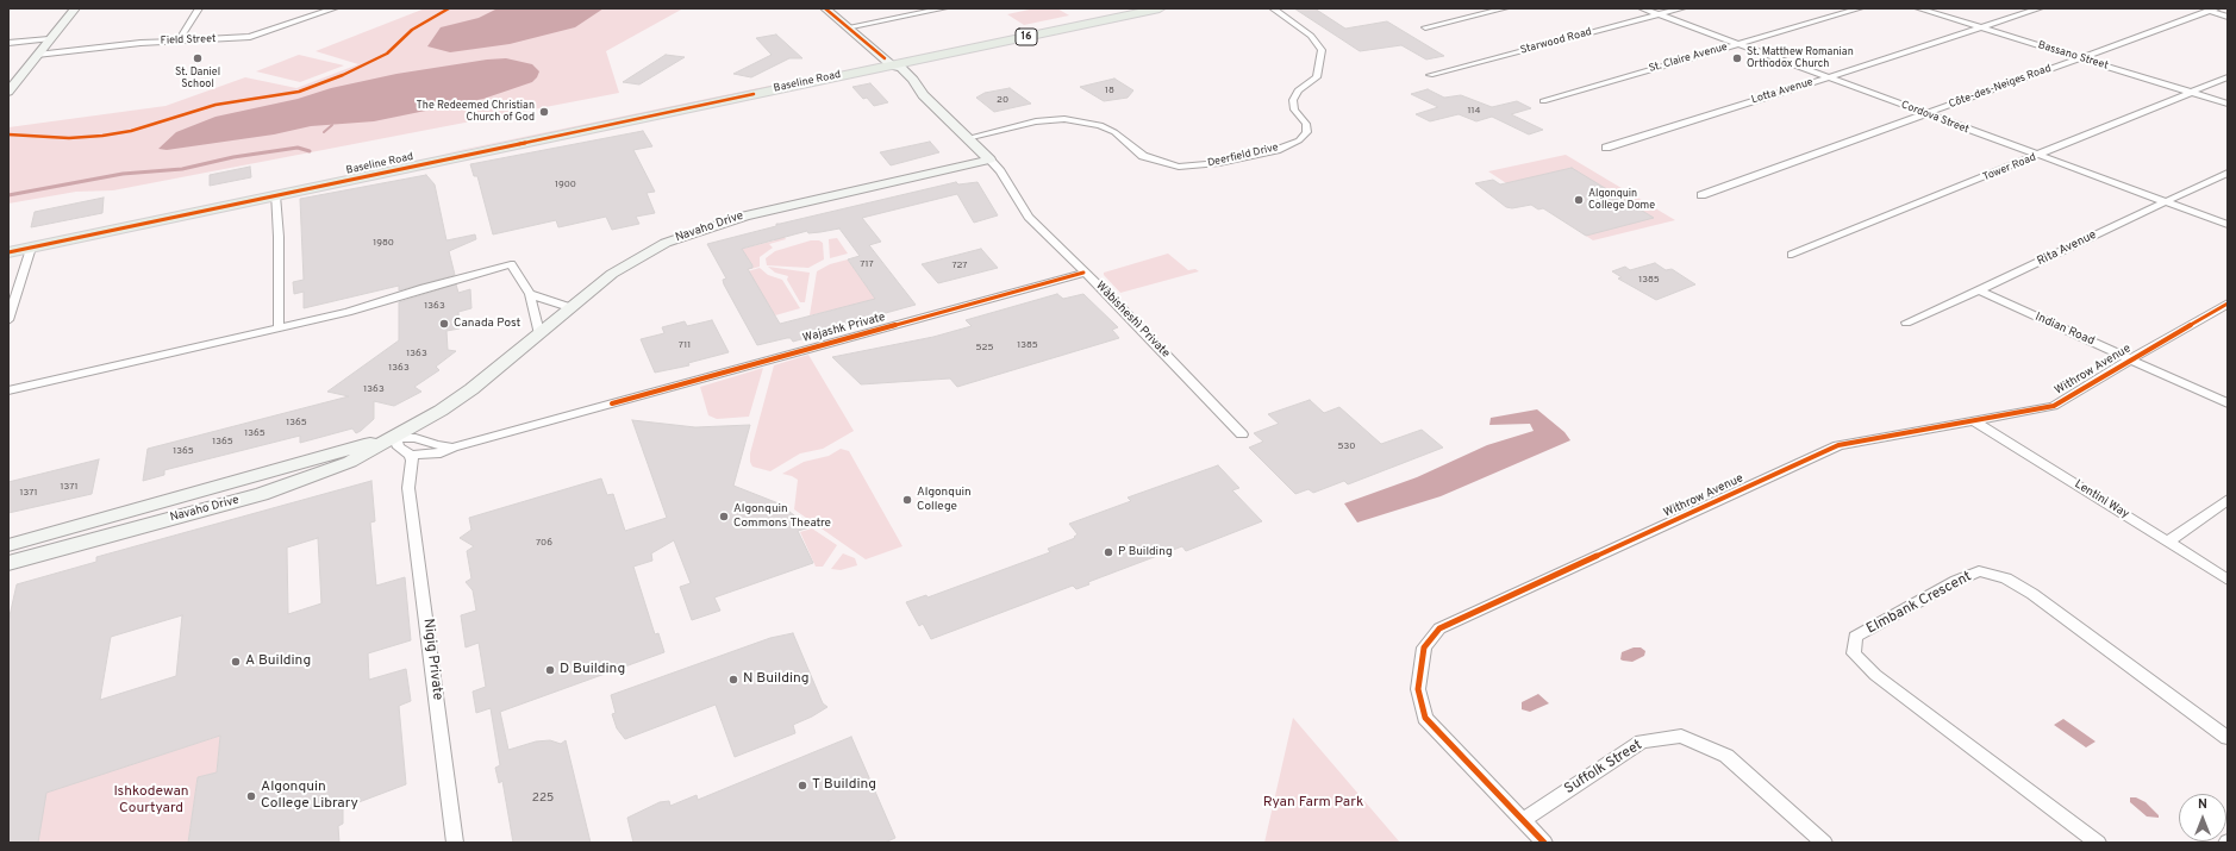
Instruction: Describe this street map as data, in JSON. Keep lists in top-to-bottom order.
{
  "streets": {
    "main road": ["16", "Baseline Road"],
    "street": [
      "Field Street",
      "Starwood Road",
      "Bassano Street",
      "St. Claire Avenue",
      "Côte-des-Neiges Road",
      "Lotta Avenue",
      "Cordova Street",
      "Deerfield Drive",
      "Tower Road",
      "Navaho Drive",
      "Rita Avenue",
      "Wàbisheshì Private",
      "Wajashk Private",
      "Indian Road",
      "Withrow Avenue",
      "Lentini Way",
      "Elmbank Crescent",
      "Nigig Private",
      "Suffolk Street"
    ]
  },
  "crossings": [
    ["Starwood Road", "Cordova Street"],
    ["Bassano Street", "Côte-des-Neiges Road"],
    ["Bassano Street", "Lotta Avenue"],
    ["Bassano Street", "Tower Road"],
    ["St. Claire Avenue", "Cordova Street"],
    ["Côte-des-Neiges Road", "Cordova Street"],
    ["Lotta Avenue", "Cordova Street"],
    ["Cordova Street", "Tower Road"],
    ["Cordova Street", "Rita Avenue"],
    ["Navaho Drive", "Wàbisheshì Private"],
    ["Navaho Drive", "Wajashk Private"],
    ["Rita Avenue", "Indian Road"],
    ["Wàbisheshì Private", "Wajashk Private"],
    ["Wajashk Private", "Nigig Private"],
    ["Indian Road", "Withrow Avenue"],
    ["Withrow Avenue", "Lentini Way"],
    ["Withrow Avenue", "Suffolk Street"]
  ],
  "parks": ["Ishkodewan Courtyard", "Ryan Farm Park"],
  "places": [
    "St. Daniel School",
    "St. Matthew Romanian Orthodox Church",
    "The Redeemed Christian Church of God",
    "Algonquin College Dome",
    "Canada Post",
    "Algonquin College",
    "Algonquin Commons Theatre",
    "P Building",
    "A Building",
    "D Building",
    "N Building",
    "T Building",
    "Algonquin College Library"
  ],
  "house_numbers": [
    "18",
    "20",
    "114",
    "1900",
    "1980",
    "717",
    "727",
    "1385",
    "1363",
    "711",
    "1385",
    "525",
    "1363",
    "1363",
    "1363",
    "1365",
    "1365",
    "1365",
    "530",
    "1365",
    "1371",
    "1371",
    "706",
    "225"
  ],
  "north": "top"
}
